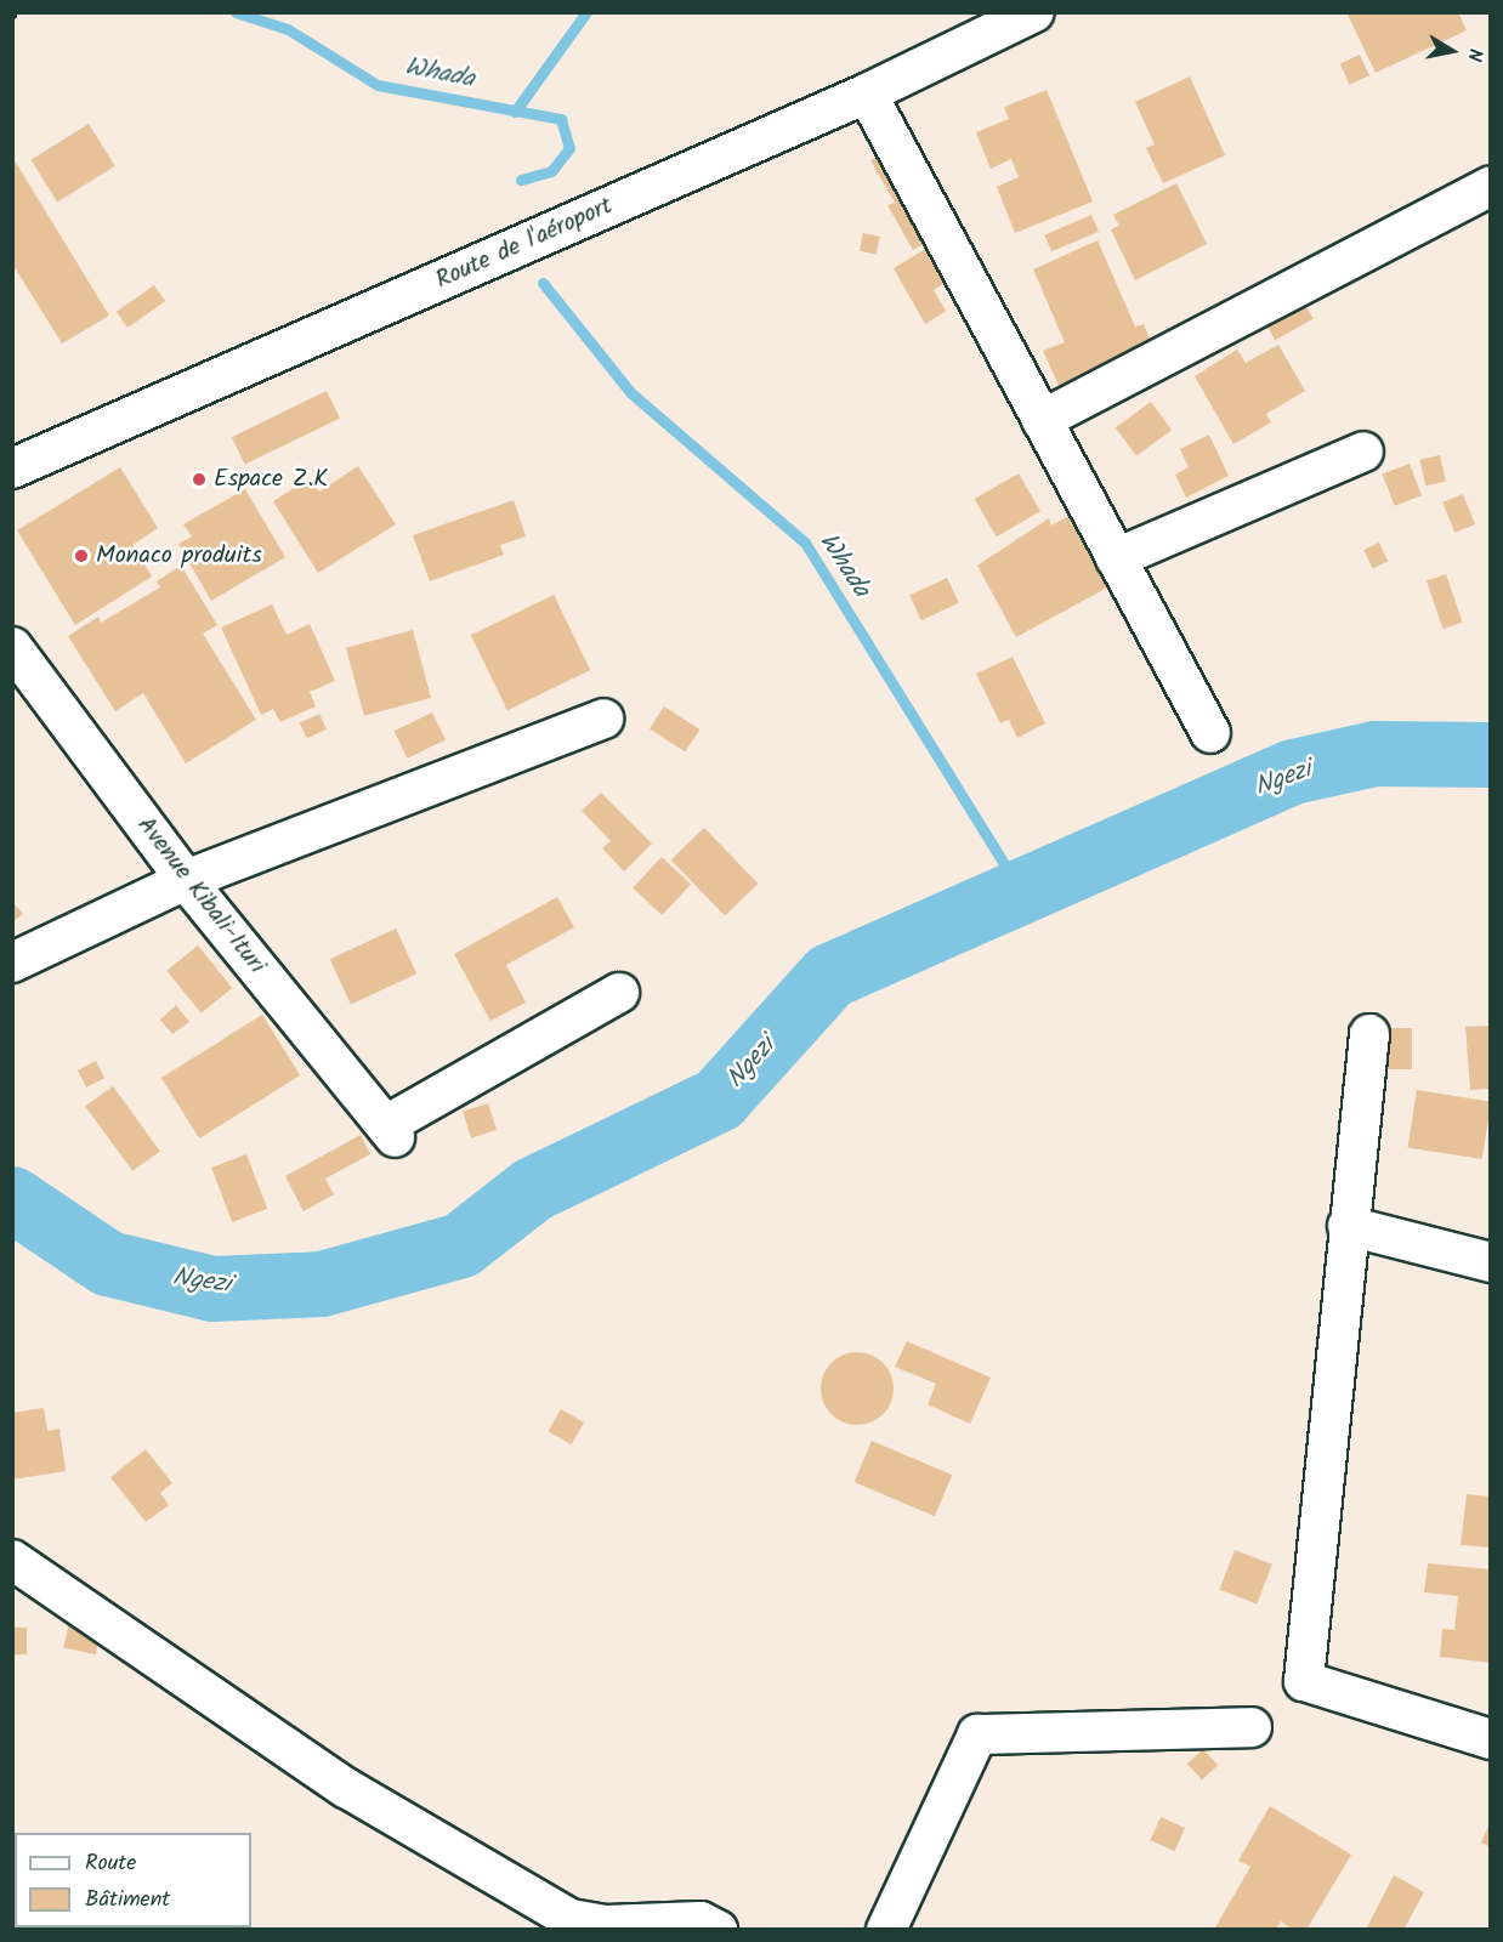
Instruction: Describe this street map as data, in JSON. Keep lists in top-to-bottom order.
{
  "streets": {
    "street": ["Route de l'aéroport", "Avenue Kibali-Ituri"]
  },
  "water": ["Whada", "Ngezi"],
  "places": ["Espace Z.K", "Monaco produits"],
  "legend": ["Route", "Bâtiment"],
  "north": "right"
}
